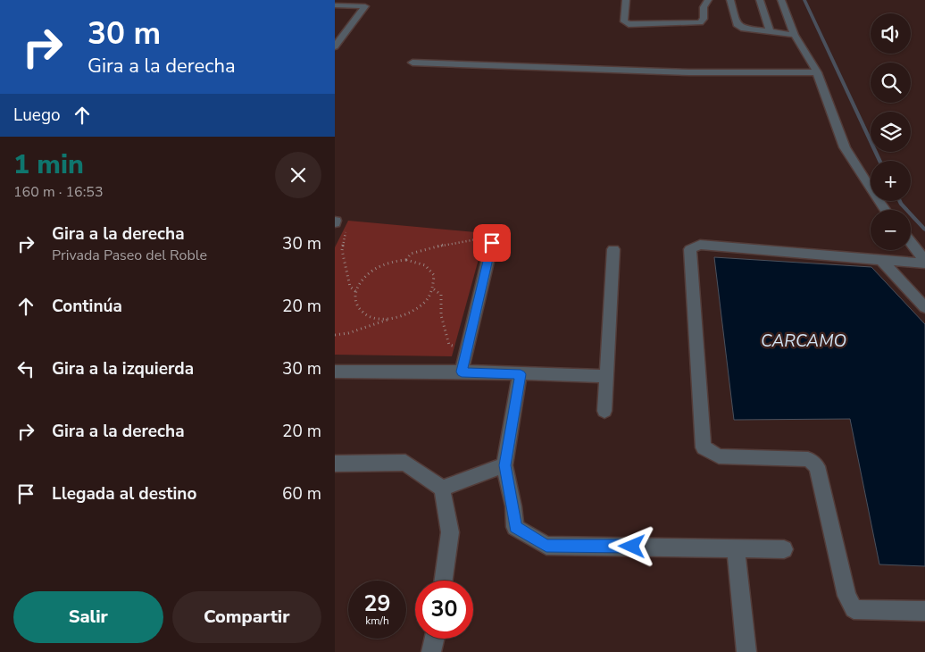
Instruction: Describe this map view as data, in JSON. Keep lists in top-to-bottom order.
{
  "water": ["CARCAMO"],
  "page": {
    "turn": ["30 m", "Gira a la derecha"],
    "map_buttons": ["+", "−"],
    "then": "Luego",
    "heading": ["1 min", "160 m · 16:53"],
    "list": [
      {
        "name": "Gira a la derecha",
        "note": "Privada Paseo del Roble",
        "value": "30 m"
      },
      {
        "name": "Continúa",
        "value": "20 m"
      },
      {
        "name": "Gira a la izquierda",
        "value": "30 m"
      },
      {
        "name": "Gira a la derecha",
        "value": "20 m"
      },
      {
        "name": "Llegada al destino",
        "value": "60 m"
      }
    ],
    "speed": "29 km/h",
    "limit": "30",
    "buttons": ["Salir", "Compartir"]
  }
}
